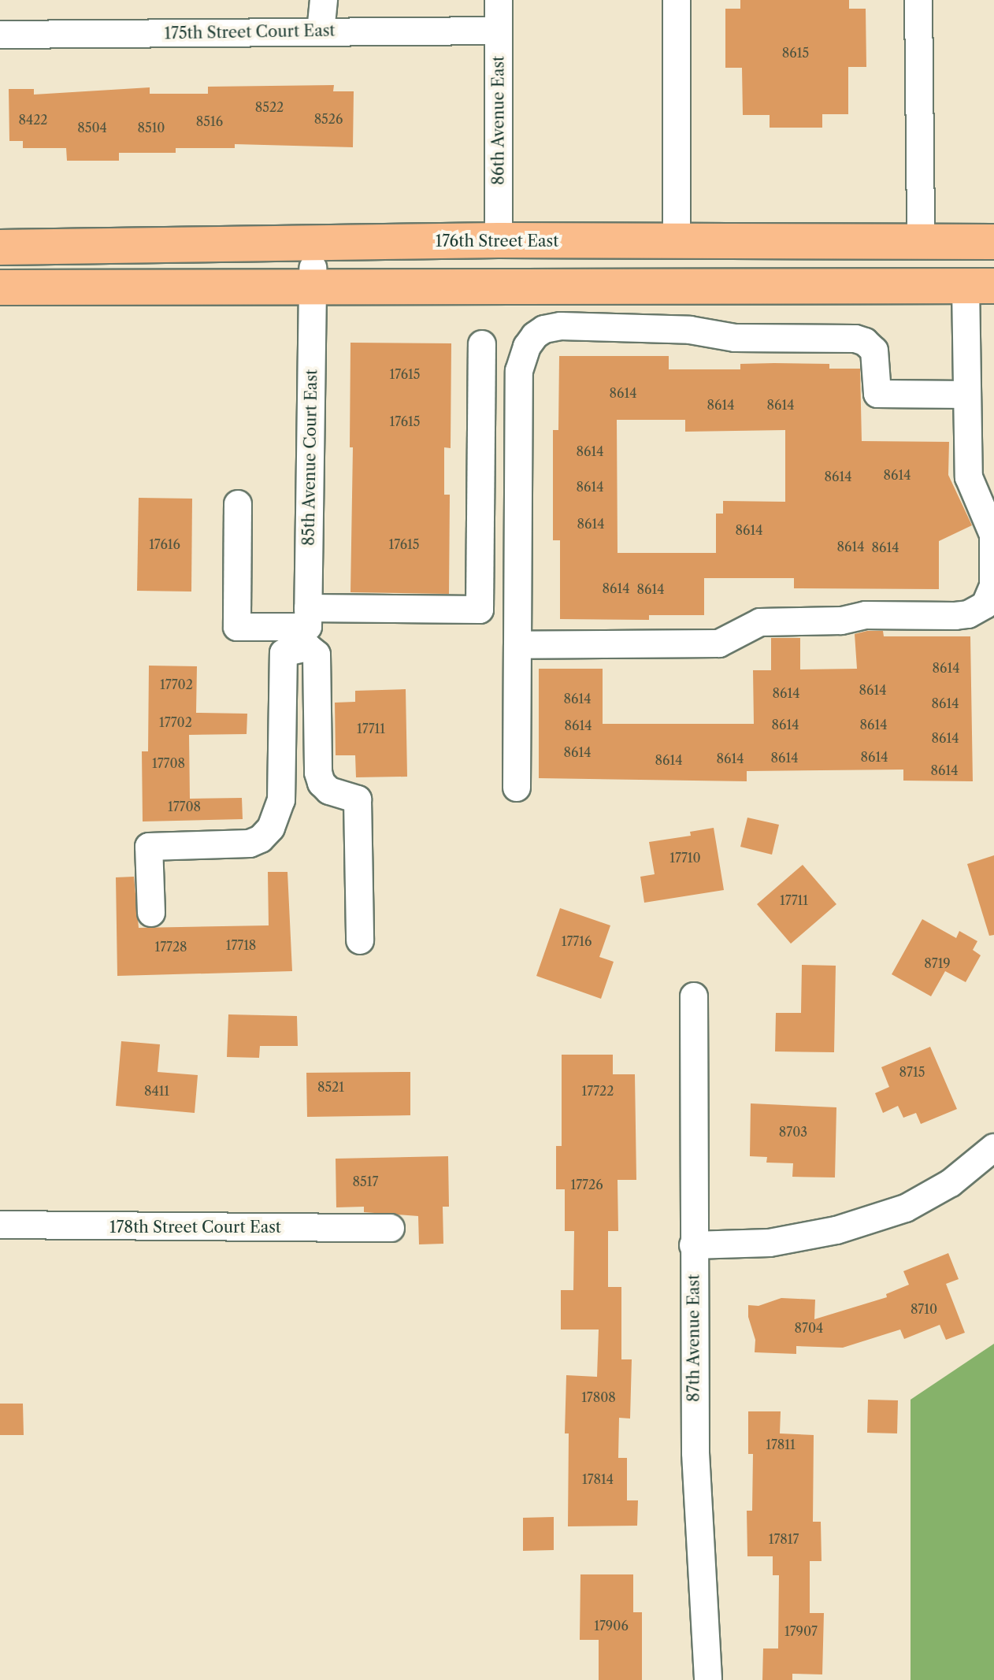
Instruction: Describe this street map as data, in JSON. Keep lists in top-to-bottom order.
{
  "streets": {
    "main road": ["176th Street East"],
    "street": [
      "175th Street Court East",
      "86th Avenue East",
      "85th Avenue Court East",
      "178th Street Court East",
      "87th Avenue East"
    ]
  },
  "crossings": [
    ["175th Street Court East", "86th Avenue East"],
    ["86th Avenue East", "176th Street East"]
  ],
  "house_numbers": [
    "8615",
    "8522",
    "8526",
    "8422",
    "8516",
    "8504",
    "8510",
    "17615",
    "8614",
    "8614",
    "8614",
    "17615",
    "8614",
    "8614",
    "8614",
    "8614",
    "8614",
    "8614",
    "17616",
    "17615",
    "8614",
    "8614",
    "8614",
    "8614",
    "8614",
    "17702",
    "8614",
    "8614",
    "8614",
    "8614",
    "17702",
    "8614",
    "8614",
    "8614",
    "17711",
    "8614",
    "8614",
    "8614",
    "8614",
    "8614",
    "8614",
    "17708",
    "8614",
    "17708",
    "17710",
    "17711",
    "17716",
    "17718",
    "17728",
    "8719",
    "8715",
    "8521",
    "8411",
    "17722",
    "8703",
    "8517",
    "17726",
    "8710",
    "8704",
    "17808",
    "17811",
    "17814",
    "17817",
    "17906",
    "17907"
  ]
}
